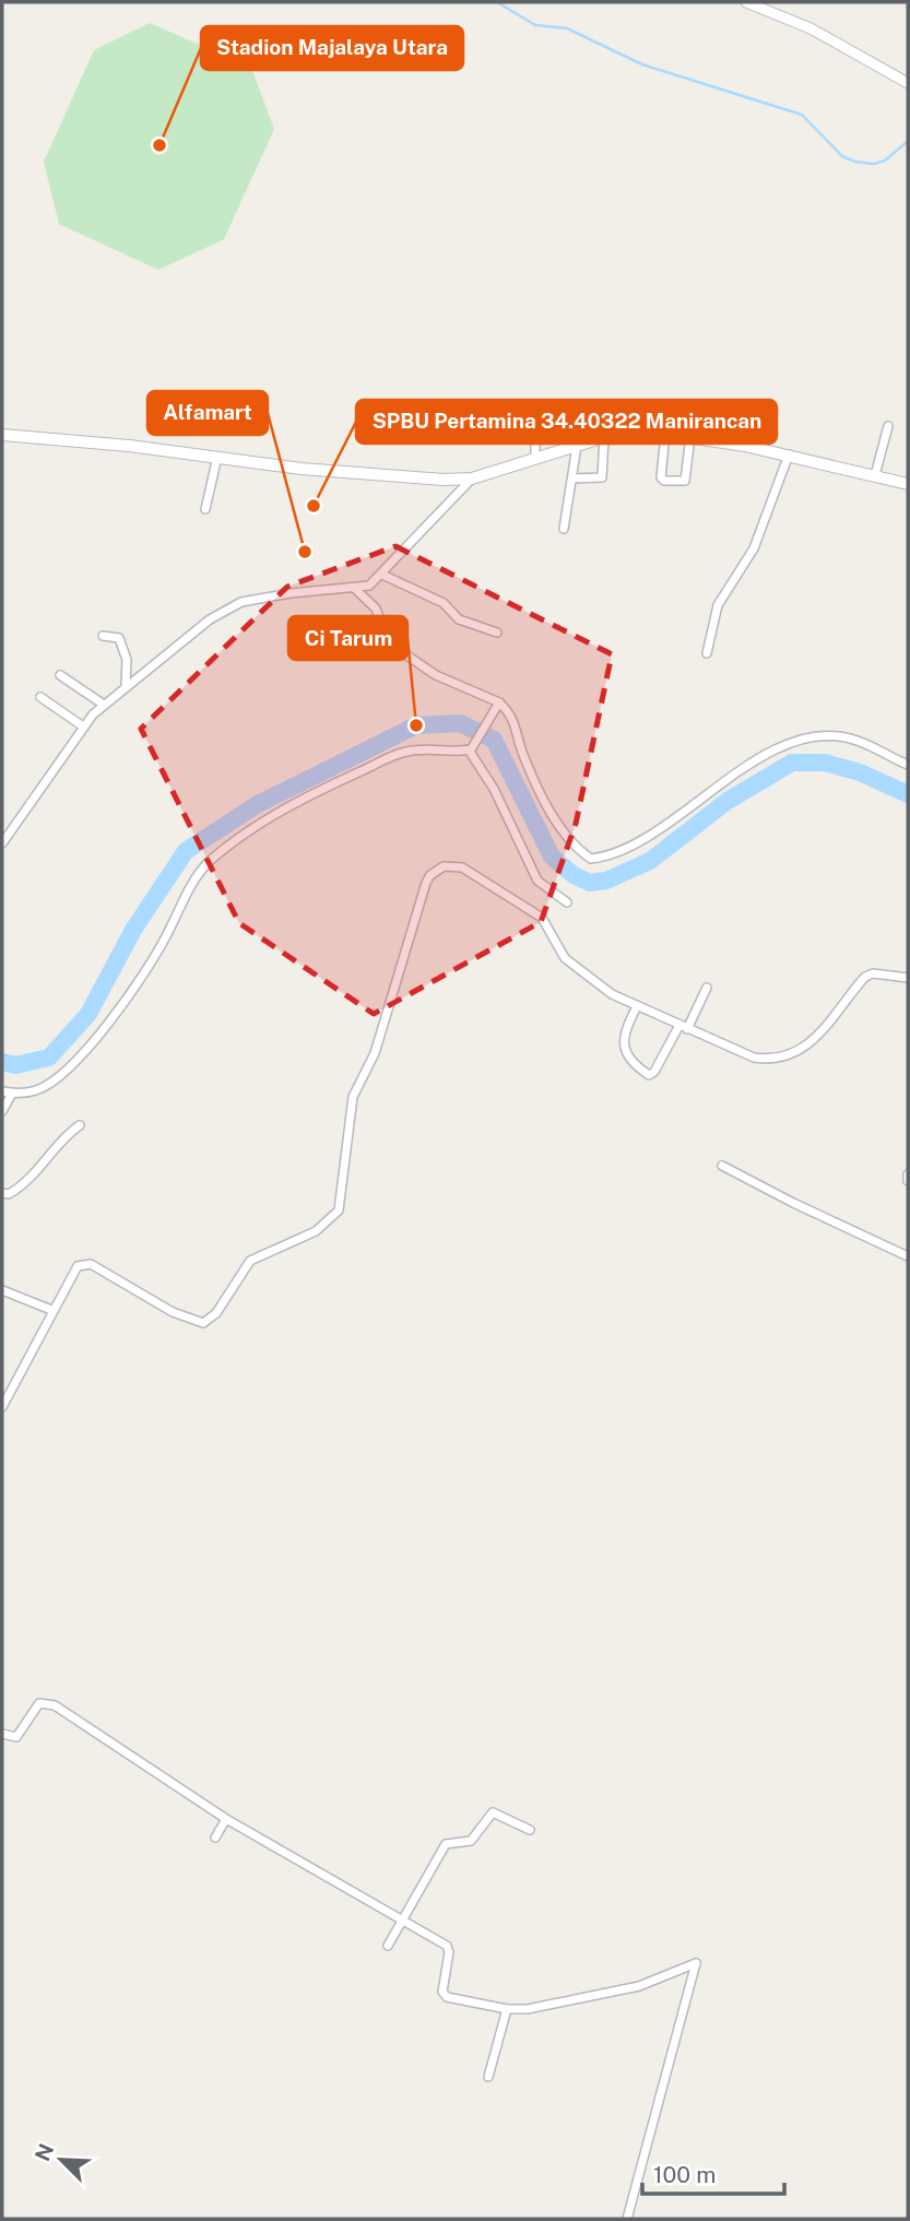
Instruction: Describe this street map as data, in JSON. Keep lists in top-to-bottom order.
{
  "places": [
    "Stadion Majalaya Utara",
    "SPBU Pertamina 34.40322 Manirancan",
    "Alfamart",
    "Ci Tarum"
  ],
  "scale_bar": "100 m",
  "north": "top left"
}
